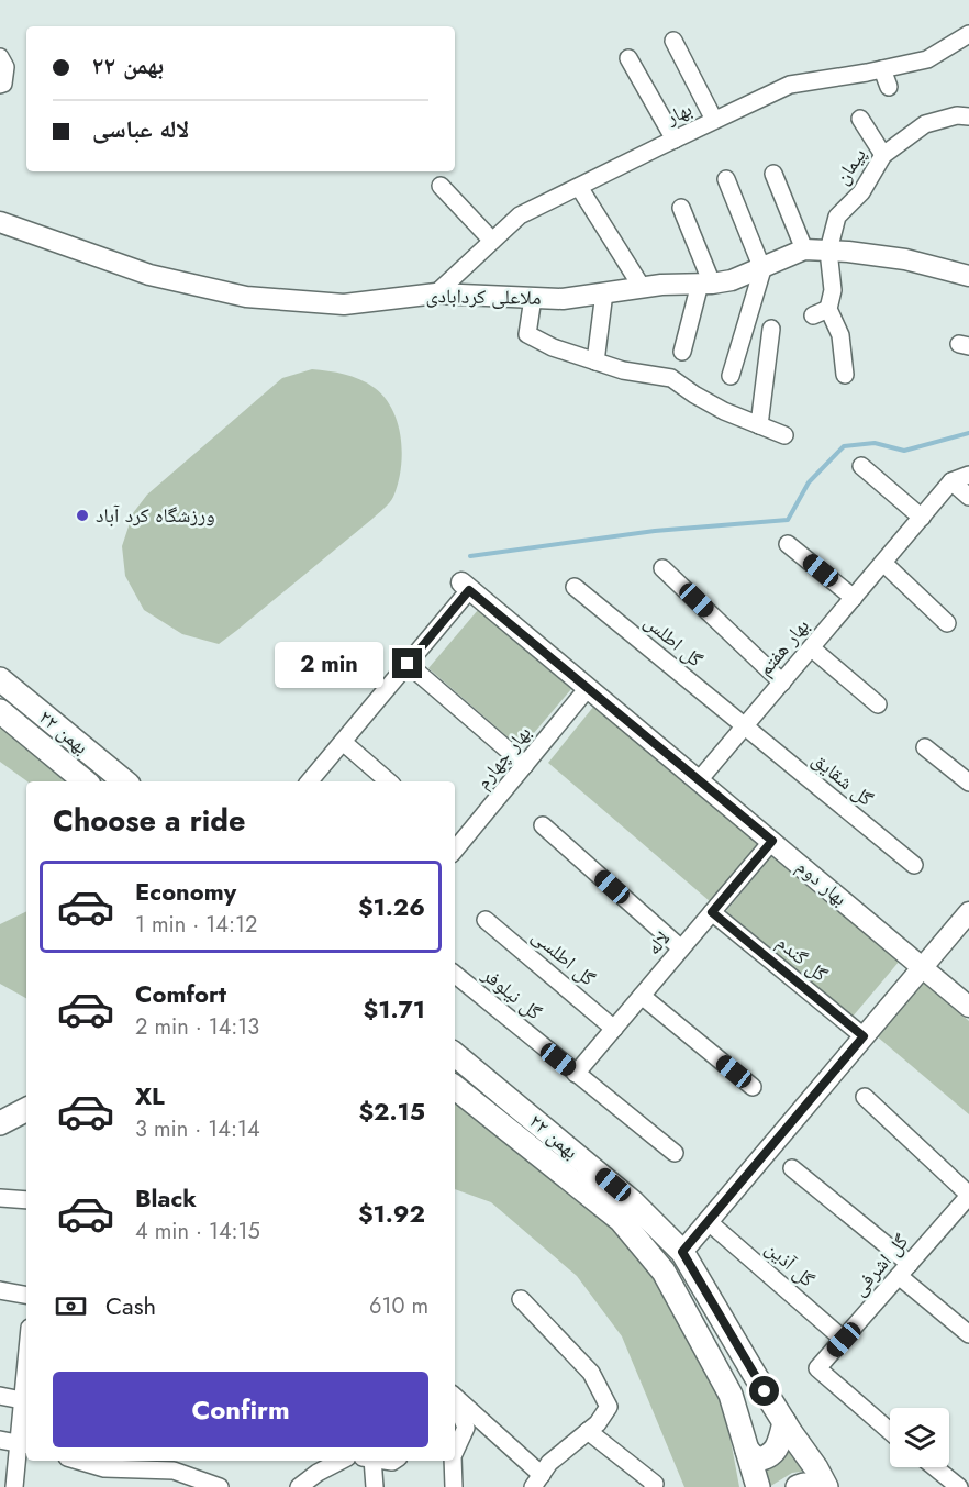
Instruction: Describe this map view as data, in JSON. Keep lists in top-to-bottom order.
{
  "streets": {
    "main road": ["۲۲ بهمن"],
    "street": [
      "بهار",
      "پیمان",
      "ملاعلی کردابادی",
      "گل اطلس",
      "بهار هفتم",
      "بهار چهارم",
      "گل شقایق",
      "بهار دوم",
      "لاله",
      "گل اطلسی",
      "گل گندم",
      "گل نیلوفر",
      "گل آذین",
      "گل اشرفی"
    ]
  },
  "crossings": [
    ["بهار", "ملاعلی کردابادی"],
    ["پیمان", "ملاعلی کردابادی"],
    ["گل اطلس", "بهار هفتم"],
    ["گل اطلس", "گل شقایق"],
    ["بهار هفتم", "گل شقایق"],
    ["بهار هفتم", "بهار دوم"],
    ["بهار چهارم", "بهار دوم"],
    ["بهار دوم", "لاله"],
    ["لاله", "گل اطلسی"],
    ["لاله", "گل گندم"],
    ["لاله", "گل نیلوفر"],
    ["گل آذین", "گل اشرفی"]
  ],
  "places": ["ورزشگاه کرد آباد"],
  "page": {
    "banner": ["۲۲ بهمن", "لاله عباسی"],
    "bubble": "2 min",
    "heading": "Choose a ride",
    "list": [
      {
        "name": "Economy",
        "note": "1 min · 14:12",
        "value": "$1.26"
      },
      {
        "name": "Comfort",
        "note": "2 min · 14:13",
        "value": "$1.71"
      },
      {
        "name": "XL",
        "note": "3 min · 14:14",
        "value": "$2.15"
      },
      {
        "name": "Black",
        "note": "4 min · 14:15",
        "value": "$1.92"
      }
    ],
    "pay": ["Cash", "610 m"],
    "buttons": "Confirm"
  }
}
